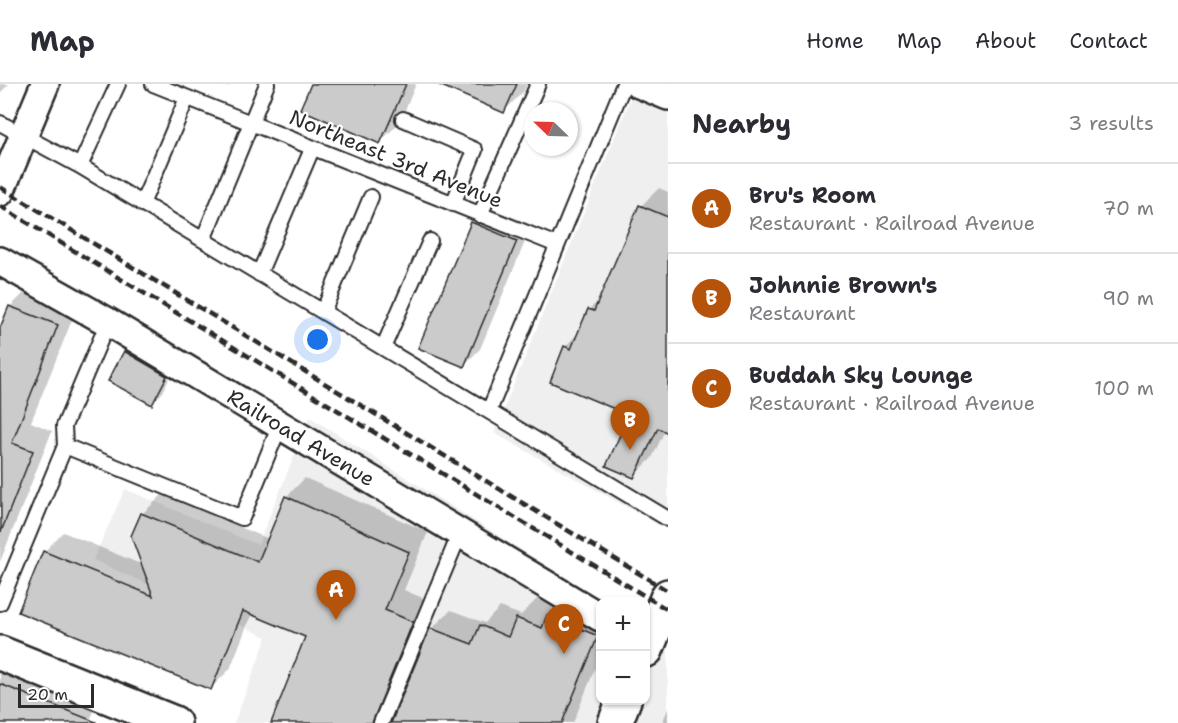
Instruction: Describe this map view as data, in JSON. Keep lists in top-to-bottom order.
{
  "streets": {
    "street": ["Railroad Avenue"],
    "lane": ["Northeast 3rd Avenue"]
  },
  "scale_bar": "20 m",
  "north": "top left",
  "page": {
    "header": "Map",
    "nav": [
      "Home",
      "Map",
      "About",
      "Contact"
    ],
    "heading": ["Nearby", "3 results"],
    "list": [
      {
        "mark": "A",
        "name": "Bru's Room",
        "note": "Restaurant · Railroad Avenue",
        "value": "70 m"
      },
      {
        "mark": "B",
        "name": "Johnnie Brown's",
        "note": "Restaurant",
        "value": "90 m"
      },
      {
        "mark": "C",
        "name": "Buddah Sky Lounge",
        "note": "Restaurant · Railroad Avenue",
        "value": "100 m"
      }
    ],
    "pins": ["B", "A", "C"],
    "map_buttons": ["+", "−"],
    "scale": "20 m"
  }
}
